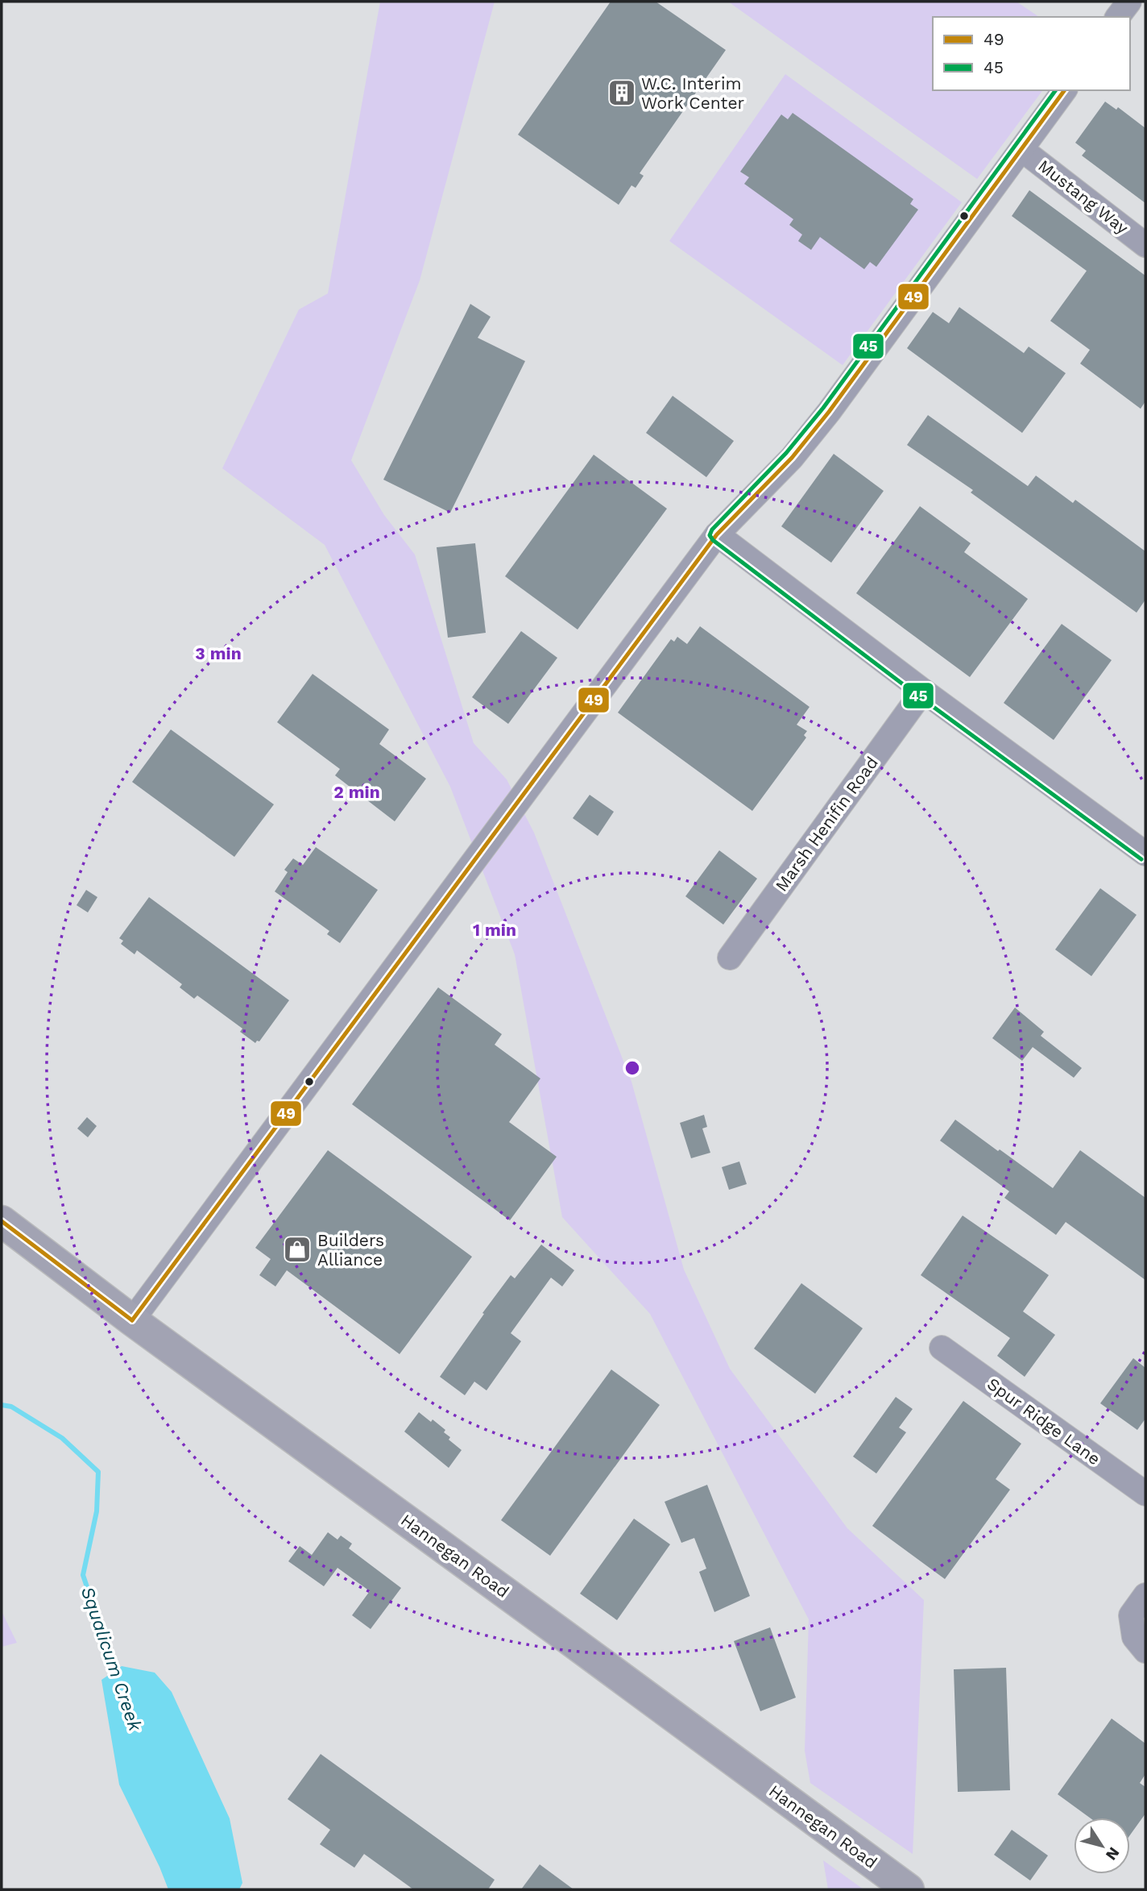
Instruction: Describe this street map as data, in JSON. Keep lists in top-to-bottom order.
{
  "streets": {
    "main road": ["Hannegan Road"],
    "street": ["Mustang Way", "Marsh Henifin Road", "Spur Ridge Lane"]
  },
  "water": ["Squalicum Creek"],
  "places": {
    "building": ["W.C. Interim Work Center"],
    "shop": ["Builders Alliance"]
  },
  "lines": ["transit line 49", "transit line 45"],
  "legend": ["49", "45"],
  "north": "bottom right",
  "rings": ["3 min", "2 min", "1 min"]
}
